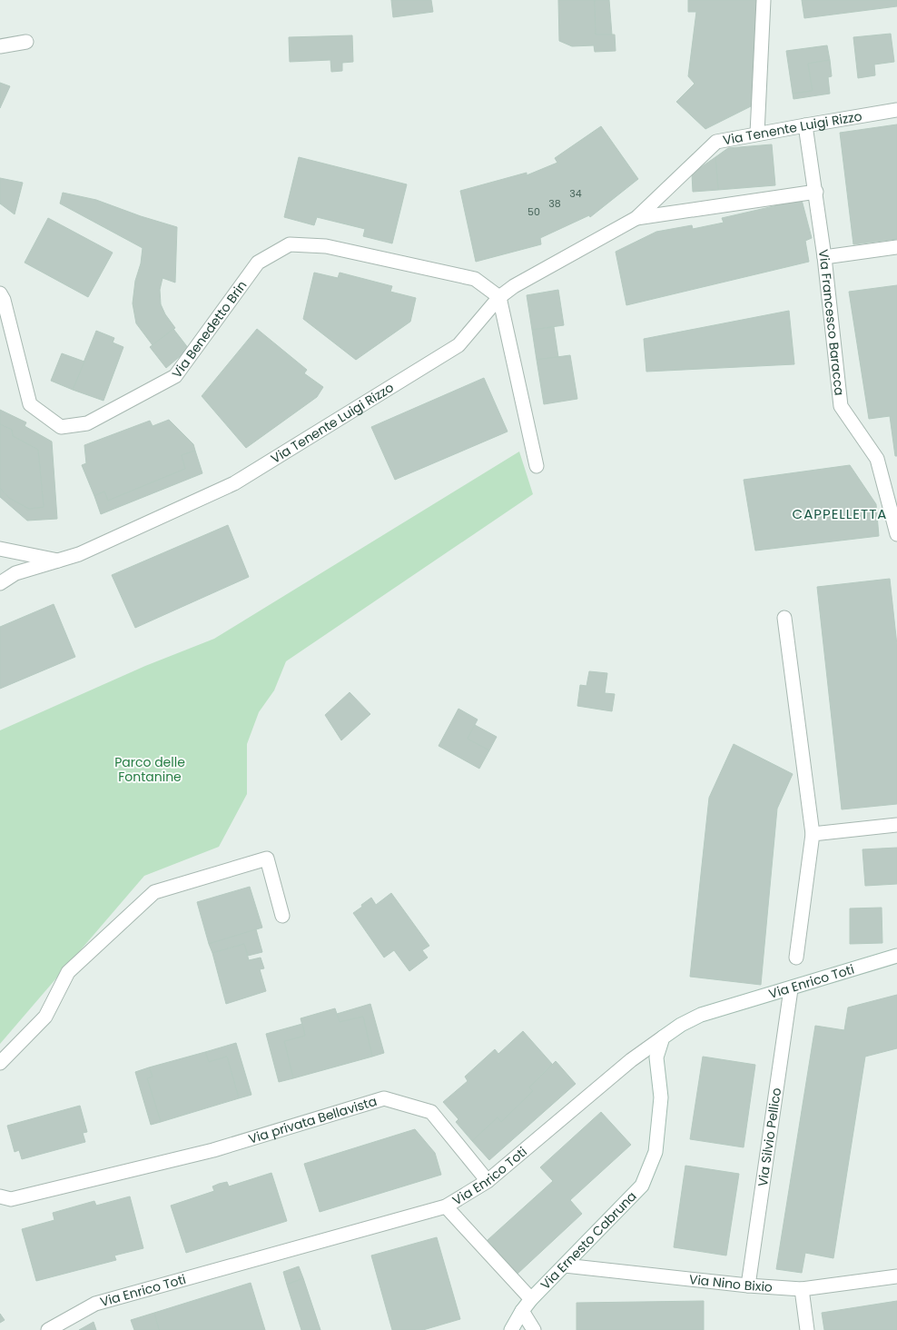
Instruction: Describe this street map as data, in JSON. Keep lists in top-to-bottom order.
{
  "streets": {
    "street": [
      "Via Tenente Luigi Rizzo",
      "Via Francesco Baracca",
      "Via Benedetto Brin",
      "Via Enrico Toti",
      "Via privata Bellavista",
      "Via Silvio Pellico",
      "Via Ernesto Cabruna",
      "Via Nino Bixio"
    ]
  },
  "crossings": [
    ["Via Tenente Luigi Rizzo", "Via Francesco Baracca"],
    ["Via Tenente Luigi Rizzo", "Via Benedetto Brin"],
    ["Via Enrico Toti", "Via privata Bellavista"],
    ["Via Enrico Toti", "Via Silvio Pellico"],
    ["Via Enrico Toti", "Via Ernesto Cabruna"],
    ["Via Silvio Pellico", "Via Nino Bixio"],
    ["Via Ernesto Cabruna", "Via Nino Bixio"]
  ],
  "districts": ["CAPPELLETTA"],
  "parks": ["Parco delle Fontanine"],
  "house_numbers": ["34", "38", "50"]
}
